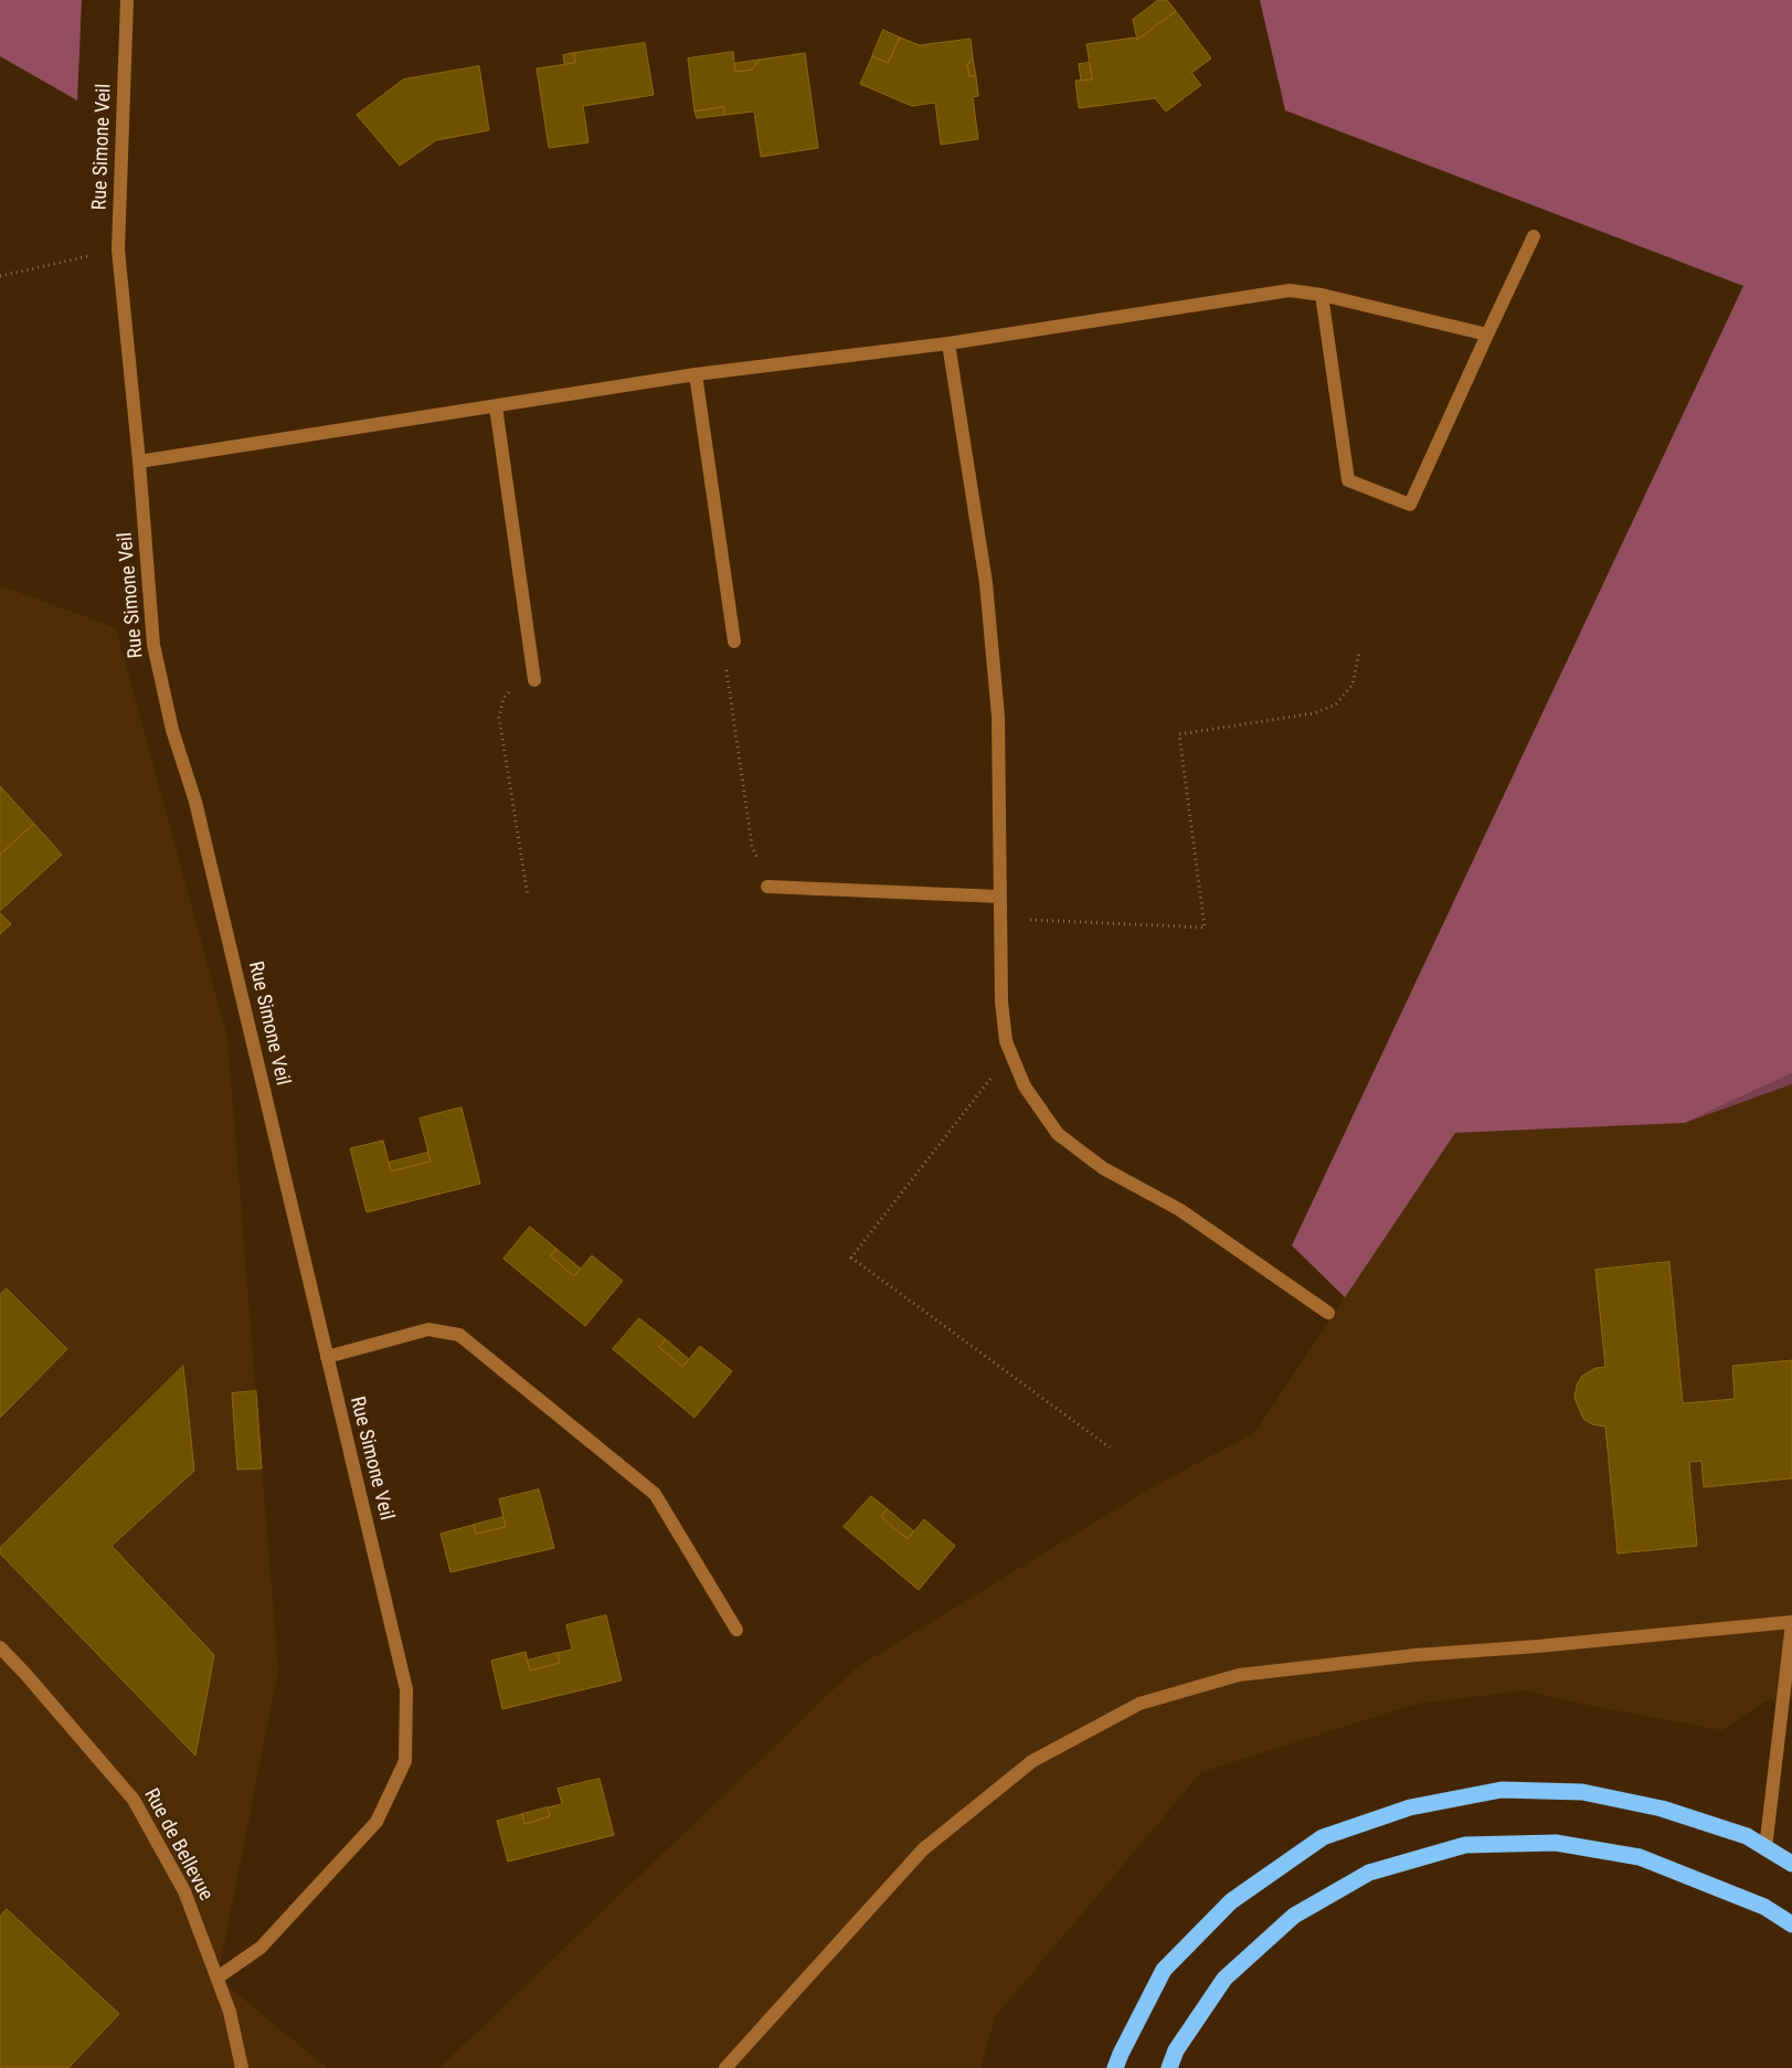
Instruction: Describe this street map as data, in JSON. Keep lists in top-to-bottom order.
{
  "streets": {
    "street": ["Rue Simone Veil", "Rue de Bellevue"]
  },
  "crossings": [
    ["Rue Simone Veil", "Rue de Bellevue"]
  ]
}
